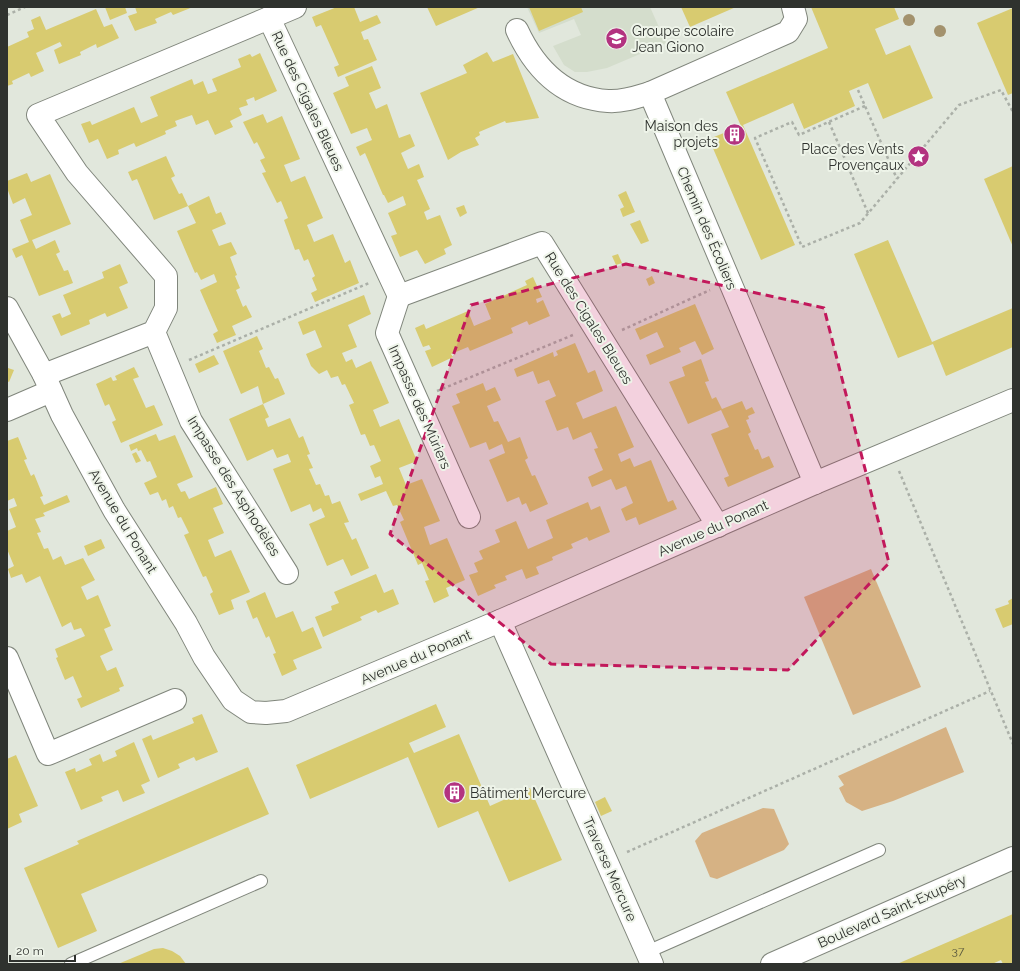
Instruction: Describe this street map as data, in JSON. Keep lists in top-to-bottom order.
{
  "streets": {
    "street": [
      "Rue des Cigales Bleues",
      "Chemin des Écoliers",
      "Impasse des Mûriers",
      "Impasse des Asphodèles",
      "Avenue du Ponant",
      "Traverse Mercure",
      "Boulevard Saint-Exupéry"
    ]
  },
  "crossings": [
    ["Rue des Cigales Bleues", "Impasse des Mûriers"],
    ["Rue des Cigales Bleues", "Impasse des Asphodèles"],
    ["Rue des Cigales Bleues", "Avenue du Ponant"],
    ["Chemin des Écoliers", "Avenue du Ponant"],
    ["Avenue du Ponant", "Traverse Mercure"]
  ],
  "places": {
    "school or university": ["Groupe scolaire Jean Giono"],
    "building": ["Maison des projets", "Bâtiment Mercure"],
    "place": ["Place des Vents Provençaux"]
  },
  "house_numbers": ["37"],
  "scale_bar": "20 m"
}
